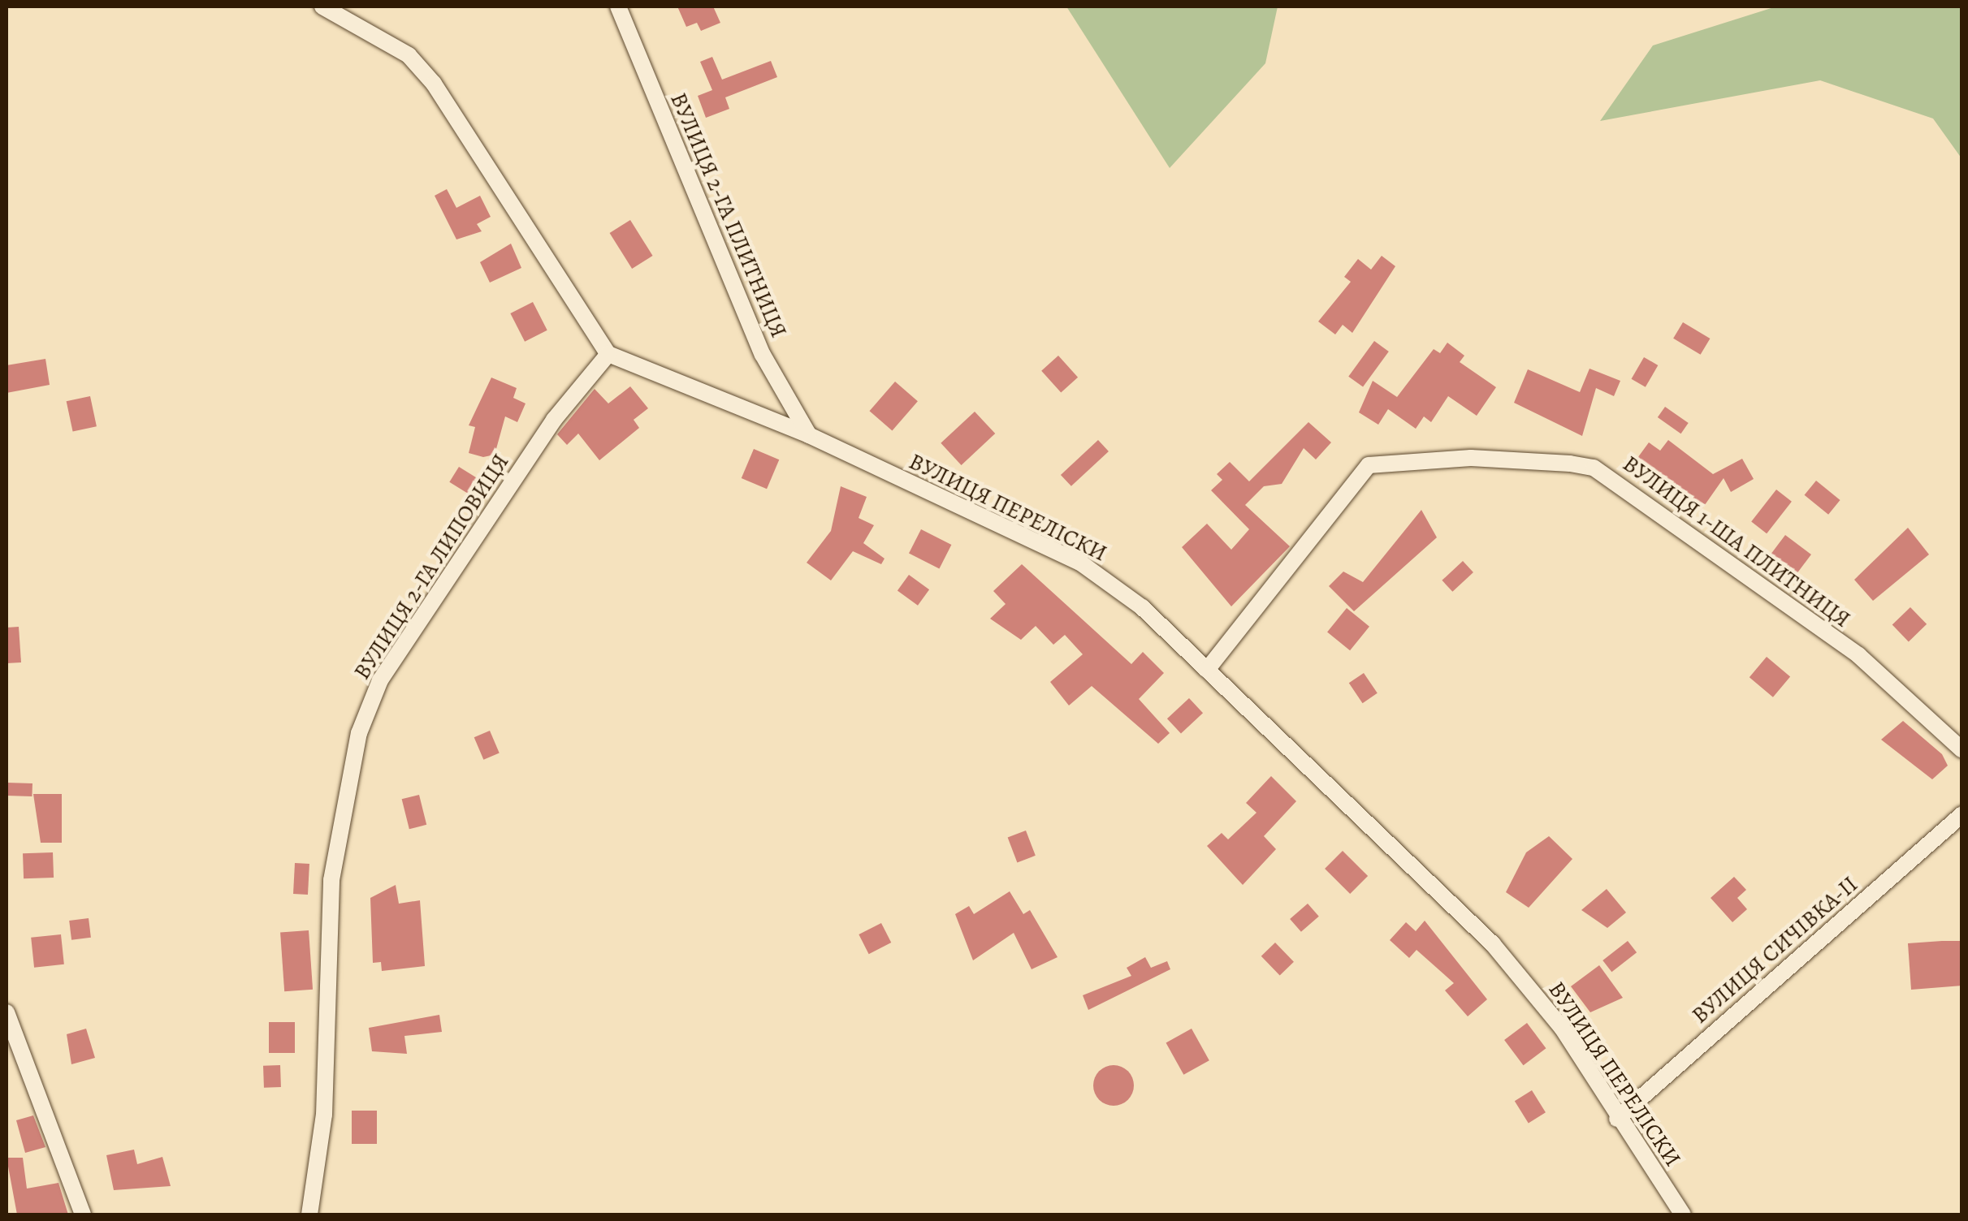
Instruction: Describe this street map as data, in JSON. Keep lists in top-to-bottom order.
{
  "streets": {
    "street": [
      "ВУЛИЦЯ 2-ГА ПЛИТНИЦЯ",
      "ВУЛИЦЯ ПЕРЕЛІСКИ",
      "ВУЛИЦЯ 1-ША ПЛИТНИЦЯ",
      "ВУЛИЦЯ 2-ГА ЛИПОВИЦЯ",
      "ВУЛИЦЯ СИЧІВКА-II"
    ]
  },
  "crossings": [
    ["ВУЛИЦЯ 2-ГА ПЛИТНИЦЯ", "ВУЛИЦЯ ПЕРЕЛІСКИ"],
    ["ВУЛИЦЯ ПЕРЕЛІСКИ", "ВУЛИЦЯ 1-ША ПЛИТНИЦЯ"],
    ["ВУЛИЦЯ ПЕРЕЛІСКИ", "ВУЛИЦЯ 2-ГА ЛИПОВИЦЯ"],
    ["ВУЛИЦЯ ПЕРЕЛІСКИ", "ВУЛИЦЯ СИЧІВКА-II"]
  ]
}
